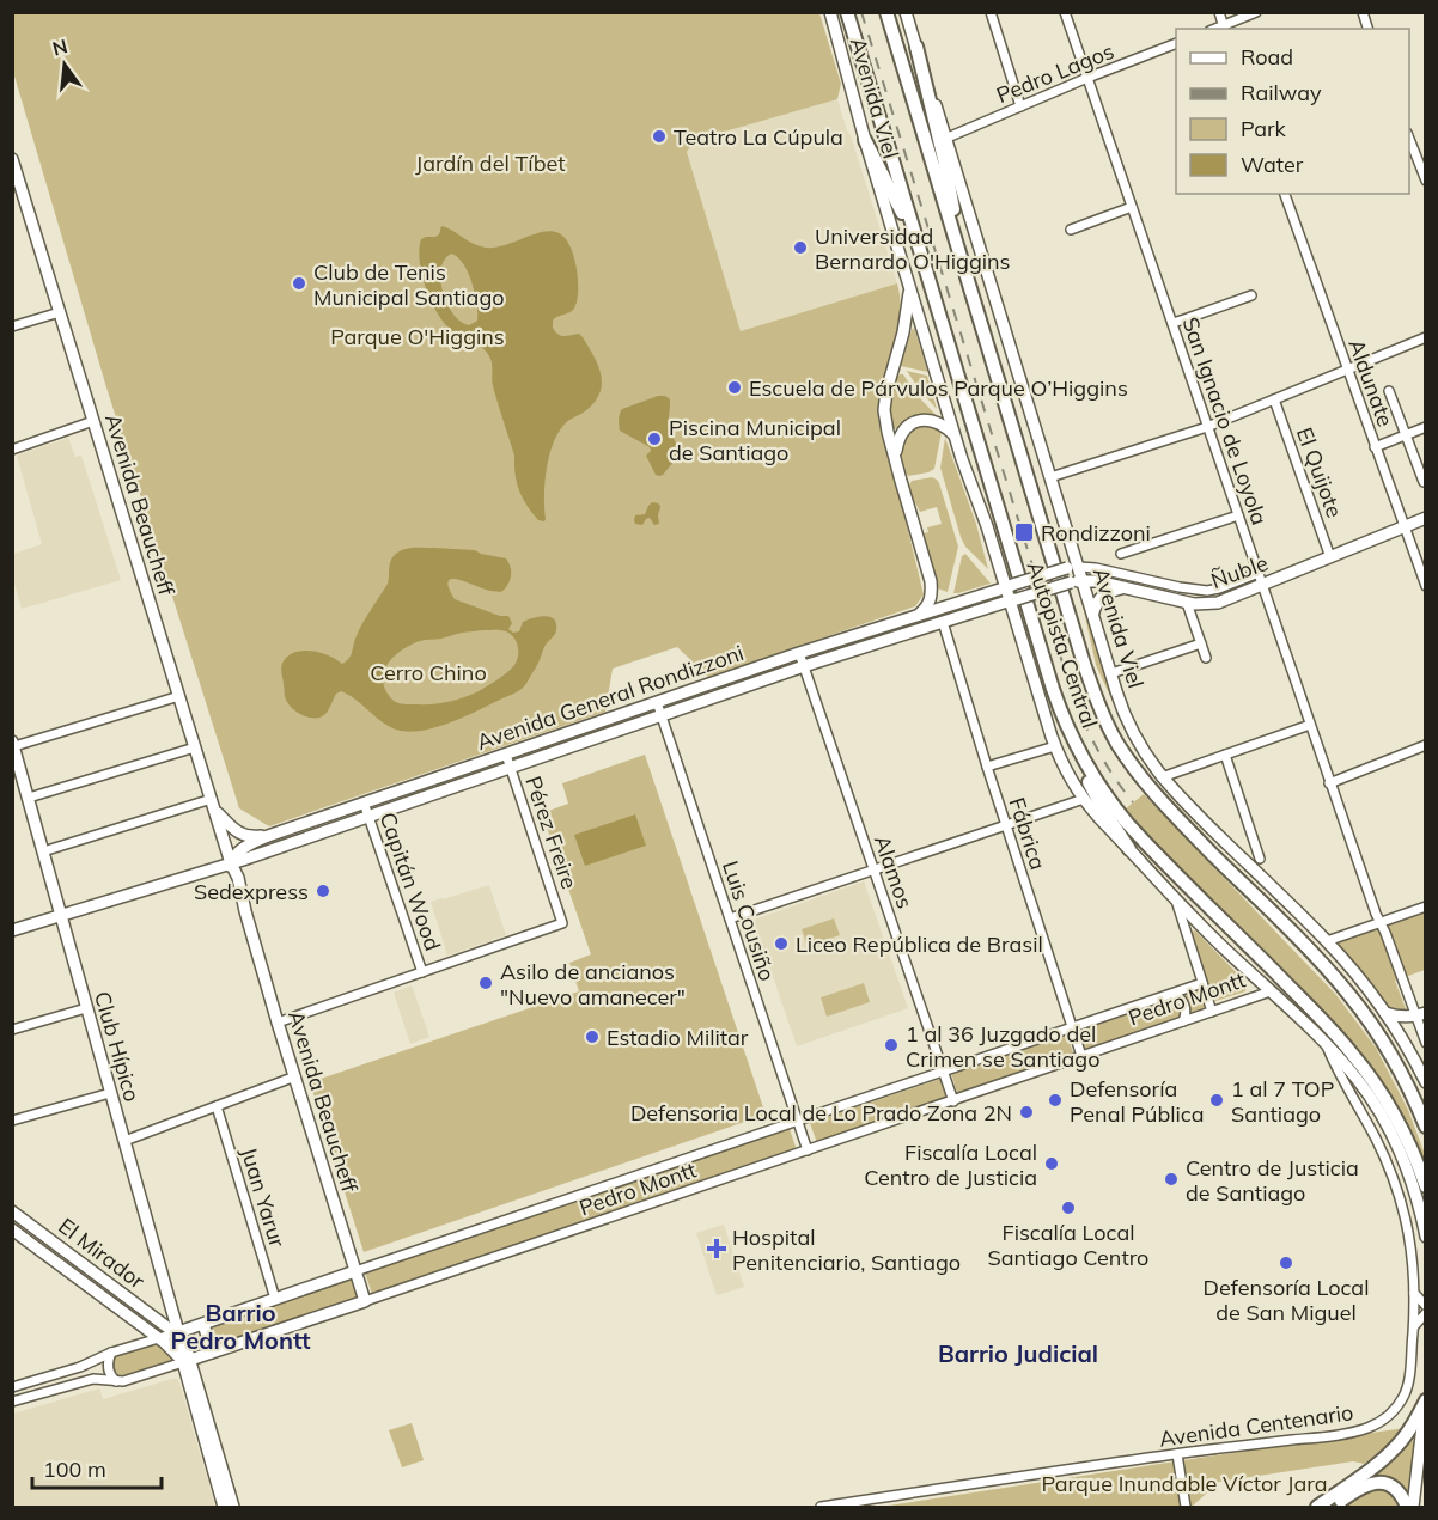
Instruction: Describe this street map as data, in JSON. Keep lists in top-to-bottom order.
{
  "streets": {
    "highway": ["Autopista Central"],
    "main road": [
      "Avenida Viel",
      "Avenida Beaucheff",
      "Ñuble",
      "Avenida General Rondizzoni",
      "Pedro Montt",
      "Club Hípico",
      "El Mirador"
    ],
    "street": [
      "Pedro Lagos",
      "Aldunate",
      "San Ignacio de Loyola",
      "El Quijote",
      "Pérez Freire",
      "Fábrica",
      "Alamos",
      "Capitán Wood",
      "Luis Cousiño",
      "Juan Yarur",
      "Avenida Centenario"
    ]
  },
  "crossings": [
    ["Pedro Lagos", "Avenida Viel"],
    ["Pedro Lagos", "San Ignacio de Loyola"],
    ["Avenida Viel", "Ñuble"],
    ["Avenida Viel", "Avenida General Rondizzoni"],
    ["Avenida Viel", "Pedro Montt"],
    ["Avenida Viel", "Avenida Centenario"],
    ["Aldunate", "Ñuble"],
    ["San Ignacio de Loyola", "Ñuble"],
    ["El Quijote", "Ñuble"],
    ["Avenida Beaucheff", "Avenida General Rondizzoni"],
    ["Avenida Beaucheff", "Pedro Montt"],
    ["Ñuble", "Avenida General Rondizzoni"],
    ["Avenida General Rondizzoni", "Pérez Freire"],
    ["Avenida General Rondizzoni", "Fábrica"],
    ["Avenida General Rondizzoni", "Alamos"],
    ["Avenida General Rondizzoni", "Capitán Wood"],
    ["Avenida General Rondizzoni", "Luis Cousiño"],
    ["Avenida General Rondizzoni", "Club Hípico"],
    ["Pérez Freire", "Capitán Wood"],
    ["Fábrica", "Pedro Montt"],
    ["Alamos", "Pedro Montt"],
    ["Luis Cousiño", "Pedro Montt"],
    ["Pedro Montt", "Club Hípico"],
    ["Pedro Montt", "Juan Yarur"],
    ["Pedro Montt", "El Mirador"],
    ["Club Hípico", "El Mirador"]
  ],
  "districts": ["Barrio Pedro Montt", "Barrio Judicial"],
  "parks": [
    "Jardín del Tíbet",
    "Parque O'Higgins",
    "Cerro Chino",
    "Parque Inundable Víctor Jara"
  ],
  "places": {
    "other": [
      "Teatro La Cúpula",
      "Universidad Bernardo O'Higgins",
      "Club de Tenis Municipal Santiago",
      "Escuela de Párvulos Parque O’Higgins",
      "Piscina Municipal de Santiago",
      "Sedexpress",
      "Liceo República de Brasil",
      "Asilo de ancianos \"Nuevo amanecer\"",
      "Estadio Militar",
      "1 al 36 Juzgado del Crimen se Santiago",
      "Defensoría Penal Pública",
      "1 al 7 TOP Santiago",
      "Defensoria Local de Lo Prado Zona 2N",
      "Fiscalía Local Centro de Justicia",
      "Centro de Justicia de Santiago",
      "Fiscalía Local Santiago Centro",
      "Defensoría Local de San Miguel"
    ],
    "transit": ["Rondizzoni"],
    "health": ["Hospital Penitenciario, Santiago"]
  },
  "legend": [
    "Road",
    "Railway",
    "Park",
    "Water"
  ],
  "scale_bar": "100 m",
  "north": "top"
}
